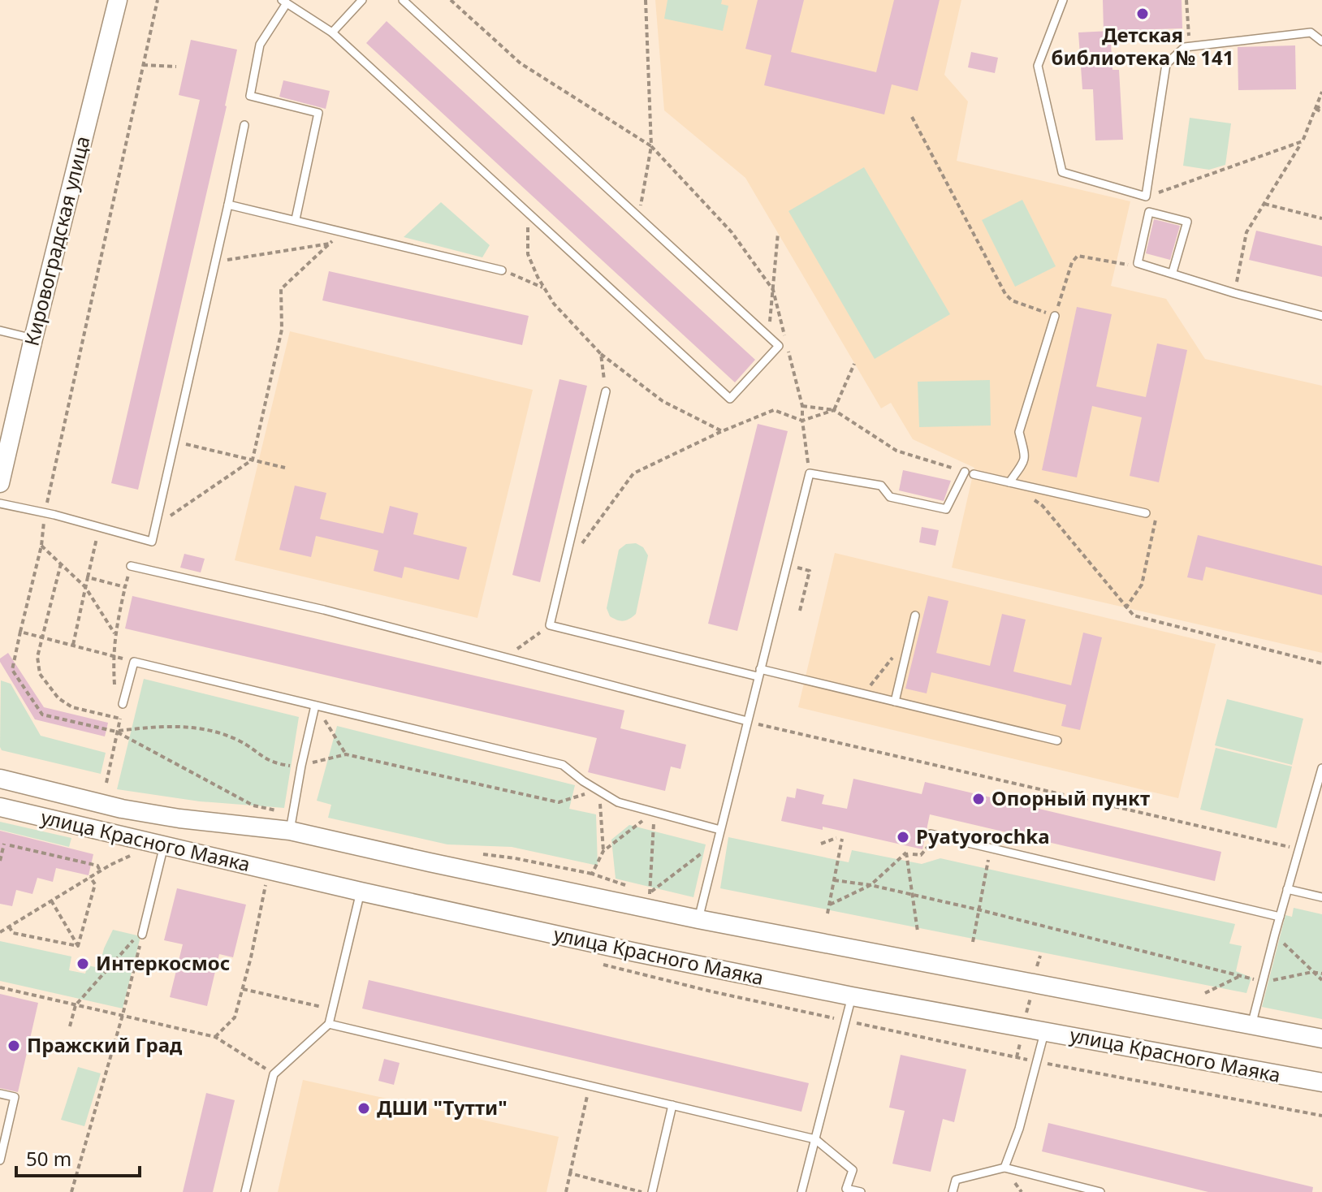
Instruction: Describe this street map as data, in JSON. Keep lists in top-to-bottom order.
{
  "streets": {
    "street": ["Кировоградская улица", "улица Красного Маяка"]
  },
  "places": [
    "Детская библиотека № 141",
    "Опорный пункт",
    "Pyatyorochka",
    "Интеркосмос",
    "Пражский Град",
    "ДШИ \"Тутти\""
  ],
  "scale_bar": "50 m"
}
